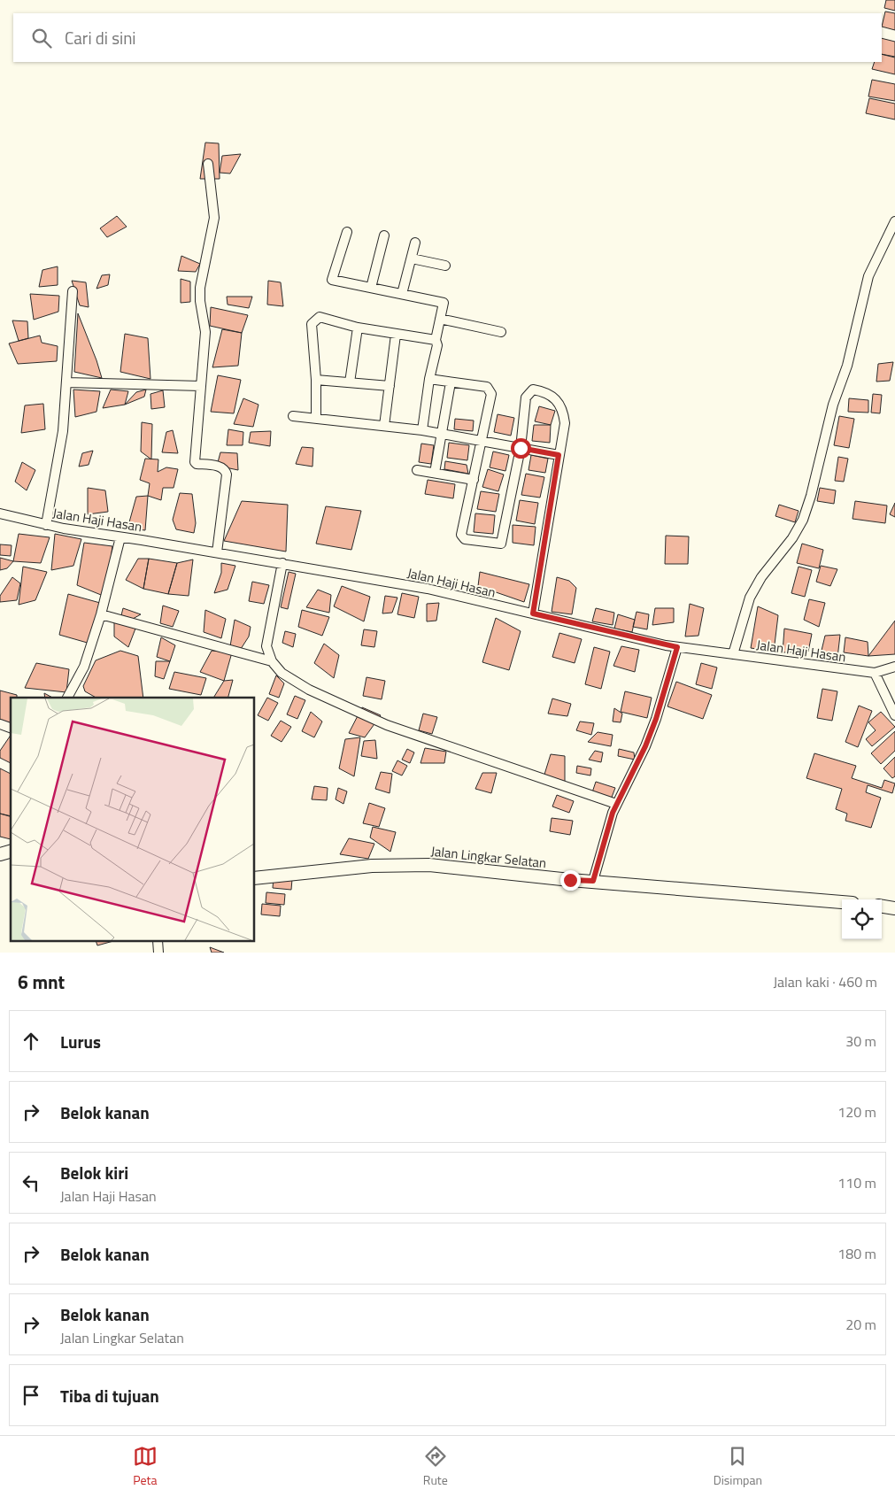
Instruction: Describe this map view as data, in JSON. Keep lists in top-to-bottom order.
{
  "streets": {
    "street": ["Jalan Haji Hasan", "Jalan Lingkar Selatan"]
  },
  "page": {
    "search": "Cari di sini",
    "heading": ["6 mnt", "Jalan kaki · 460 m"],
    "list": [
      ["Lurus", "30 m"],
      ["Belok kanan", "120 m"],
      ["Belok kiri", "Jalan Haji Hasan", "110 m"],
      ["Belok kanan", "180 m"],
      ["Belok kanan", "Jalan Lingkar Selatan", "20 m"],
      "Tiba di tujuan"
    ],
    "nav": ["Peta", "Rute", "Disimpan"]
  }
}
